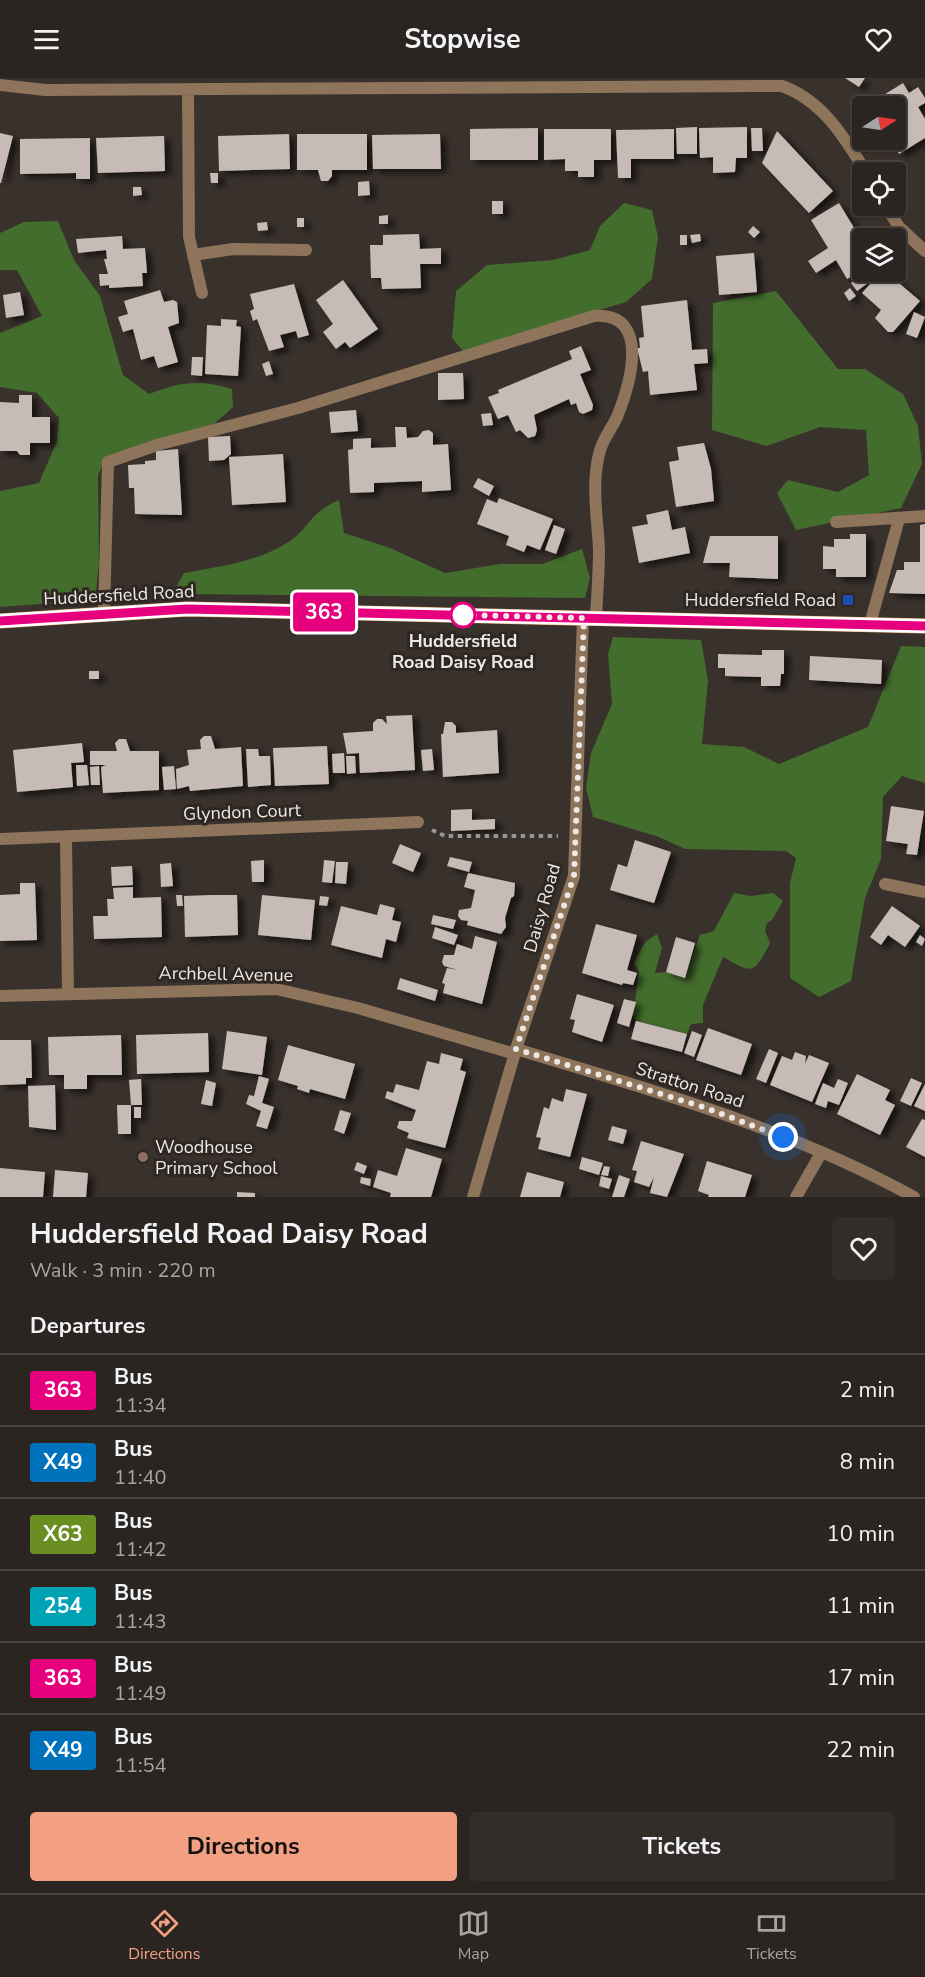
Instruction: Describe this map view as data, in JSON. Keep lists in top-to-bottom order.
{
  "streets": {
    "main road": ["Huddersfield Road"],
    "street": [
      "Glyndon Court",
      "Daisy Road",
      "Archbell Avenue",
      "Stratton Road"
    ]
  },
  "crossings": [
    ["Huddersfield Road", "Daisy Road"],
    ["Daisy Road", "Archbell Avenue"],
    ["Daisy Road", "Stratton Road"],
    ["Archbell Avenue", "Stratton Road"]
  ],
  "places": {
    "transit": ["Huddersfield Road"],
    "other": ["Huddersfield Road Daisy Road", "Woodhouse Primary School"]
  },
  "lines": ["bus line 363"],
  "north": "right",
  "page": {
    "header": "Stopwise",
    "on_map": "363",
    "heading": [
      ["Huddersfield Road Daisy Road", "Walk · 3 min · 220 m"],
      "Departures"
    ],
    "list": [
      {
        "mark": "363",
        "name": "Bus",
        "note": "11:34",
        "value": "2 min"
      },
      {
        "mark": "X49",
        "name": "Bus",
        "note": "11:40",
        "value": "8 min"
      },
      {
        "mark": "X63",
        "name": "Bus",
        "note": "11:42",
        "value": "10 min"
      },
      {
        "mark": "254",
        "name": "Bus",
        "note": "11:43",
        "value": "11 min"
      },
      {
        "mark": "363",
        "name": "Bus",
        "note": "11:49",
        "value": "17 min"
      },
      {
        "mark": "X49",
        "name": "Bus",
        "note": "11:54",
        "value": "22 min"
      }
    ],
    "buttons": ["Directions", "Tickets"],
    "tabs": ["Directions", "Map", "Tickets"]
  }
}
